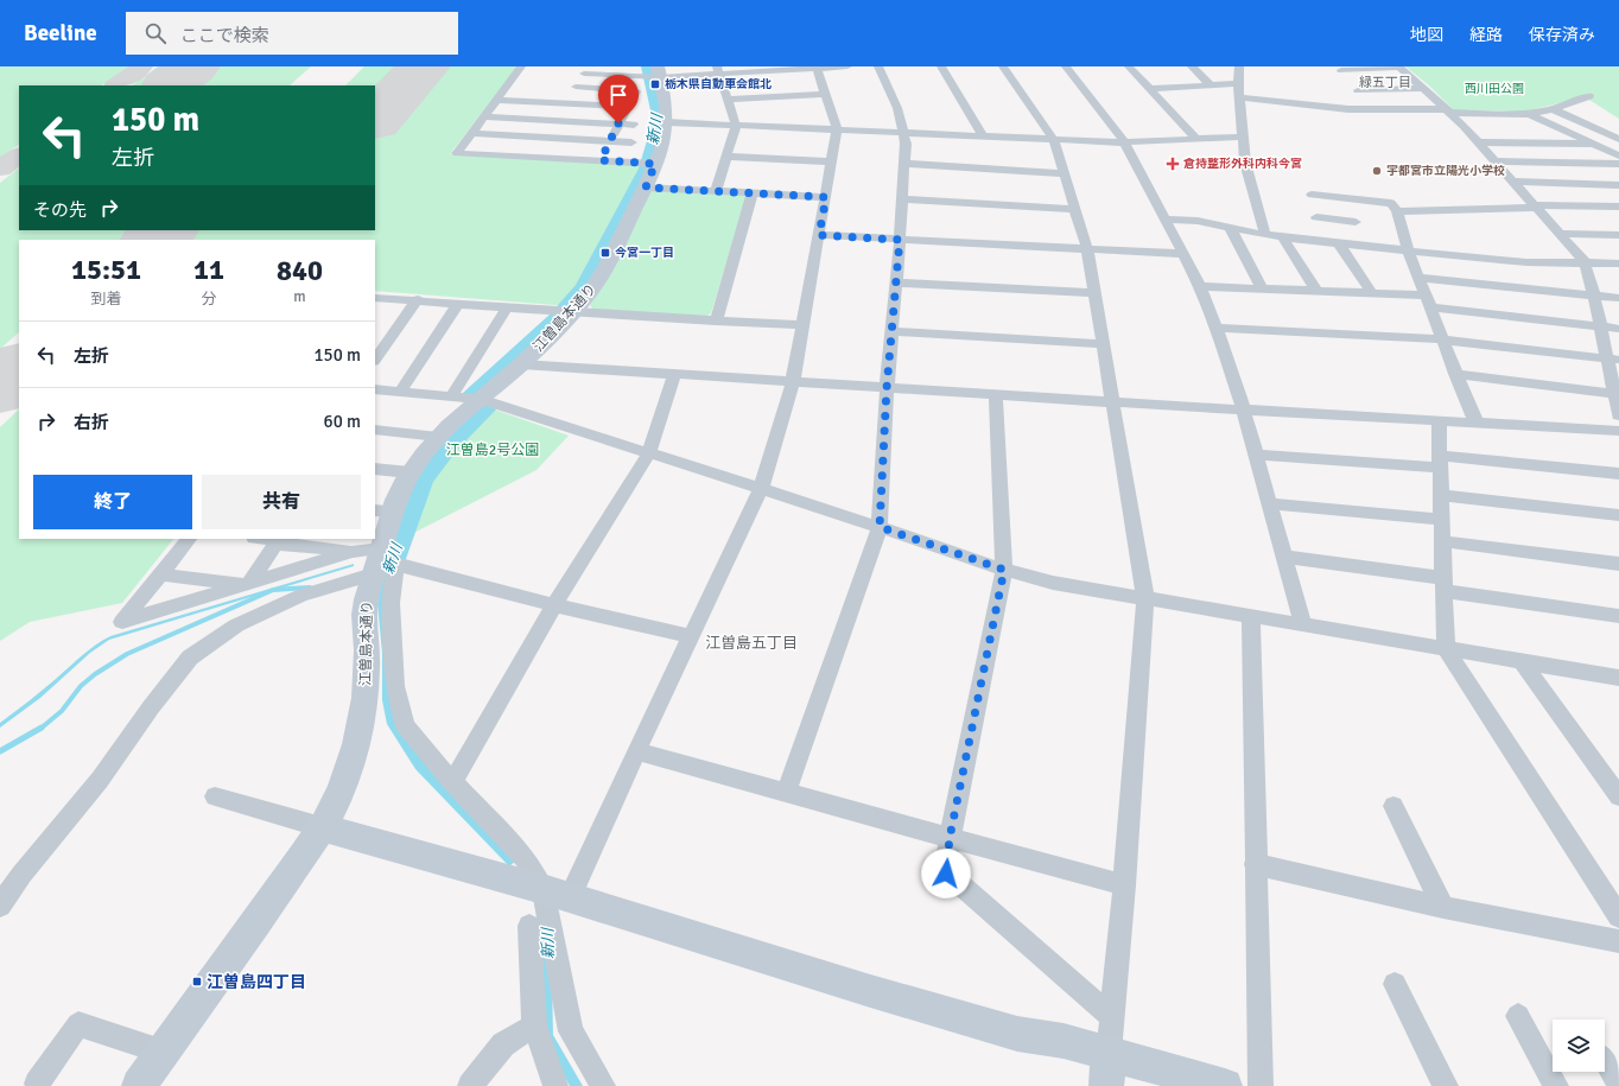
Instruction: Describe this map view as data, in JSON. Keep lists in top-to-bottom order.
{
  "streets": {
    "street": ["江曽島本通り"]
  },
  "districts": ["緑五丁目", "江曽島五丁目"],
  "water": ["新川"],
  "parks": ["西川田公園", "江曽島2号公園"],
  "places": {
    "transit": ["栃木県自動車会館北", "今宮一丁目", "江曽島四丁目"],
    "health": ["倉持整形外科内科今宮"],
    "other": ["宇都宮市立陽光小学校"]
  },
  "page": {
    "header": "Beeline",
    "search": "ここで検索",
    "nav": ["地図", "経路", "保存済み"],
    "turn": ["150 m", "左折"],
    "then": "その先",
    "eta": [
      "15:51",
      "到着",
      "11",
      "分",
      "840",
      "m"
    ],
    "list": [
      {
        "name": "左折",
        "value": "150 m"
      },
      {
        "name": "右折",
        "value": "60 m"
      }
    ],
    "buttons": ["終了", "共有"]
  }
}
